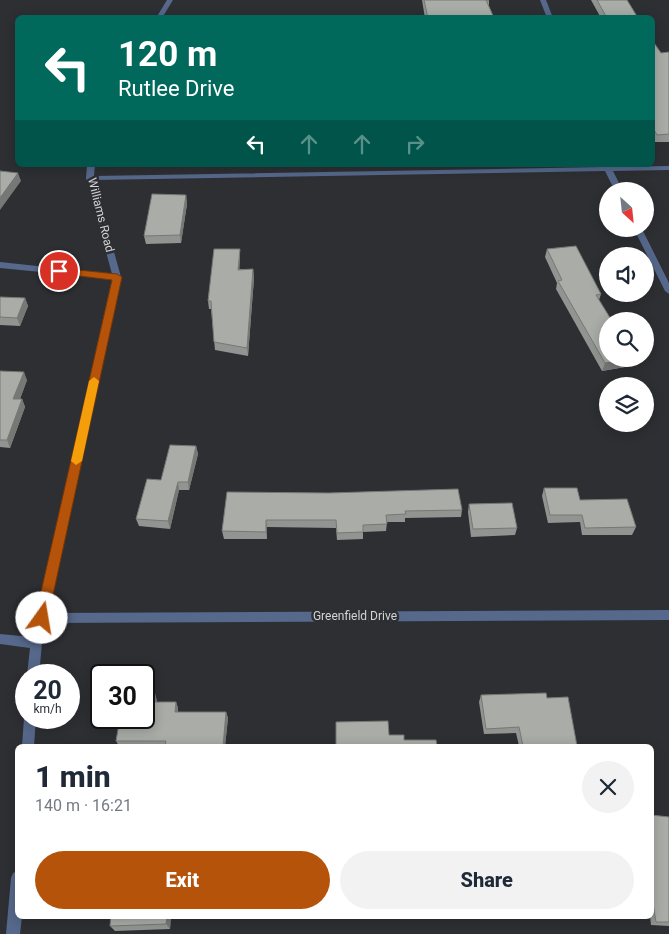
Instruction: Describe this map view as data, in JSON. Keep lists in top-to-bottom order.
{
  "streets": {
    "street": ["Williams Road", "Greenfield Drive"]
  },
  "crossings": [
    ["Williams Road", "Greenfield Drive"]
  ],
  "north": "bottom right",
  "page": {
    "turn": ["120 m", "Rutlee Drive"],
    "speed": "20 km/h",
    "limit": "30",
    "heading": ["1 min", "140 m · 16:21"],
    "buttons": ["Exit", "Share"]
  }
}
